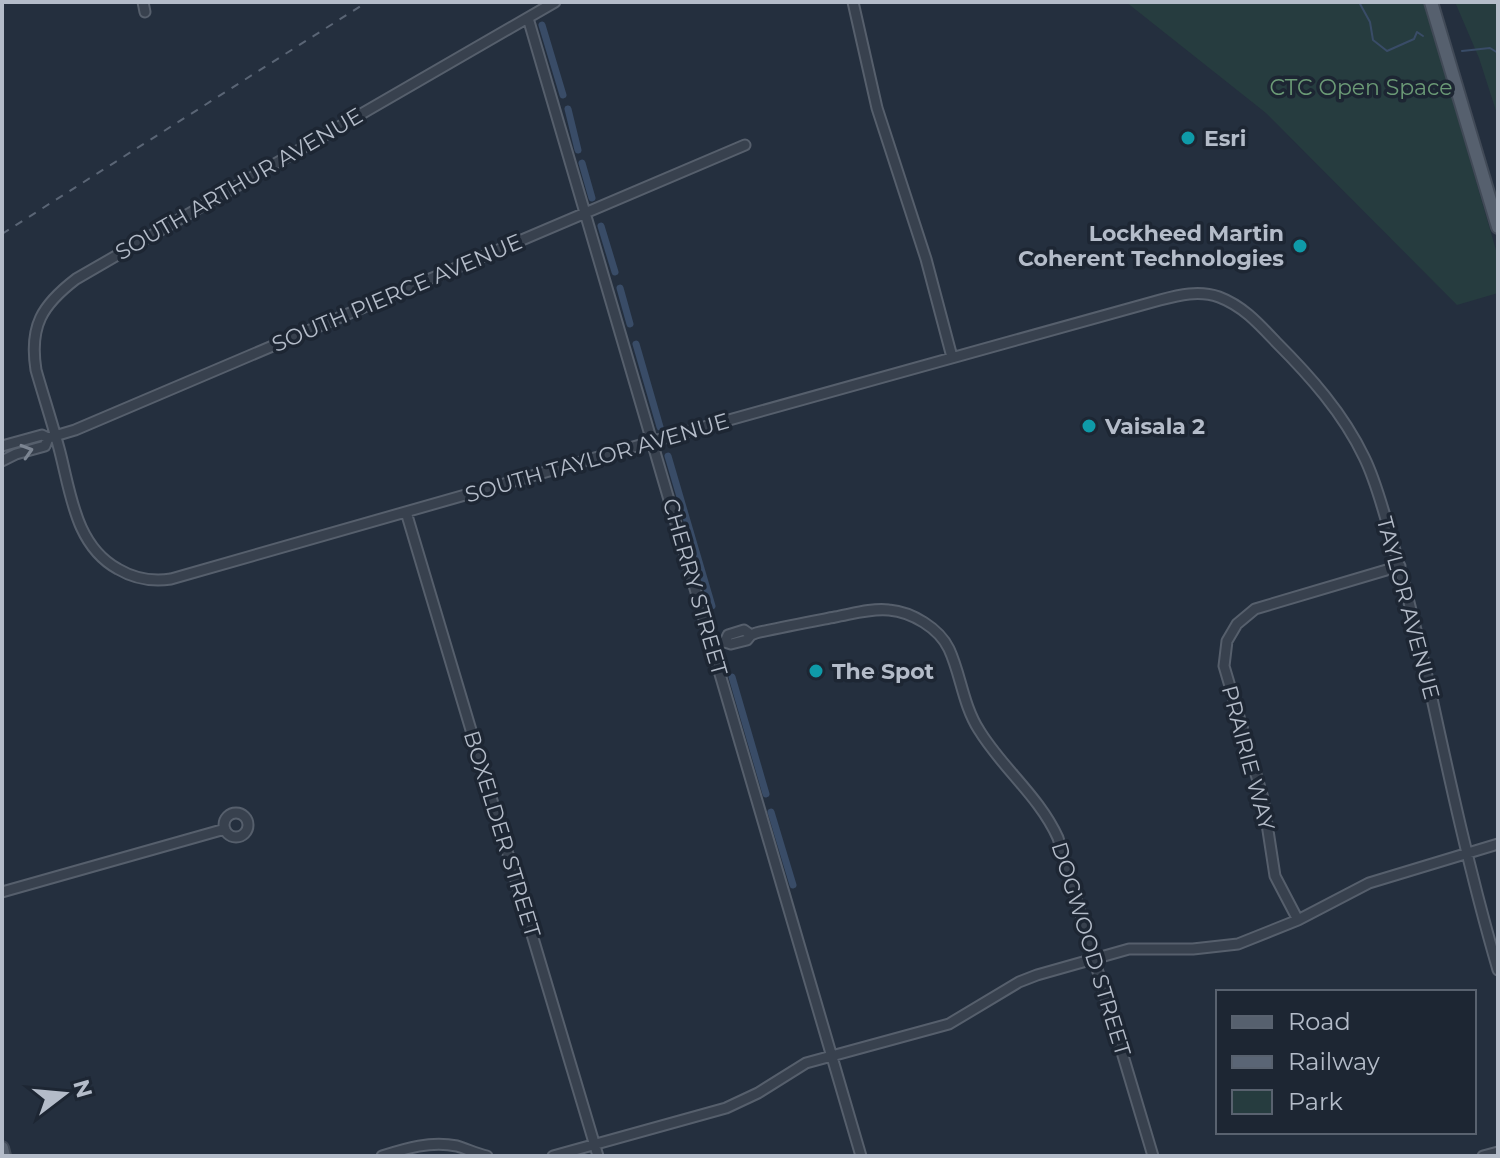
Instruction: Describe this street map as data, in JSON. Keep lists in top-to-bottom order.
{
  "streets": {
    "street": [
      "SOUTH ARTHUR AVENUE",
      "SOUTH PIERCE AVENUE",
      "SOUTH TAYLOR AVENUE",
      "CHERRY STREET",
      "TAYLOR AVENUE",
      "PRAIRIE WAY",
      "BOXELDER STREET",
      "DOGWOOD STREET"
    ]
  },
  "crossings": [
    ["SOUTH ARTHUR AVENUE", "SOUTH PIERCE AVENUE"],
    ["SOUTH ARTHUR AVENUE", "SOUTH TAYLOR AVENUE"],
    ["SOUTH ARTHUR AVENUE", "CHERRY STREET"],
    ["SOUTH PIERCE AVENUE", "SOUTH TAYLOR AVENUE"],
    ["SOUTH PIERCE AVENUE", "CHERRY STREET"],
    ["SOUTH TAYLOR AVENUE", "CHERRY STREET"],
    ["SOUTH TAYLOR AVENUE", "TAYLOR AVENUE"],
    ["SOUTH TAYLOR AVENUE", "BOXELDER STREET"],
    ["CHERRY STREET", "DOGWOOD STREET"],
    ["TAYLOR AVENUE", "PRAIRIE WAY"]
  ],
  "parks": ["CTC Open Space"],
  "places": [
    "Esri",
    "Lockheed Martin Coherent Technologies",
    "Vaisala 2",
    "The Spot"
  ],
  "legend": ["Road", "Railway", "Park"],
  "north": "right"
}
